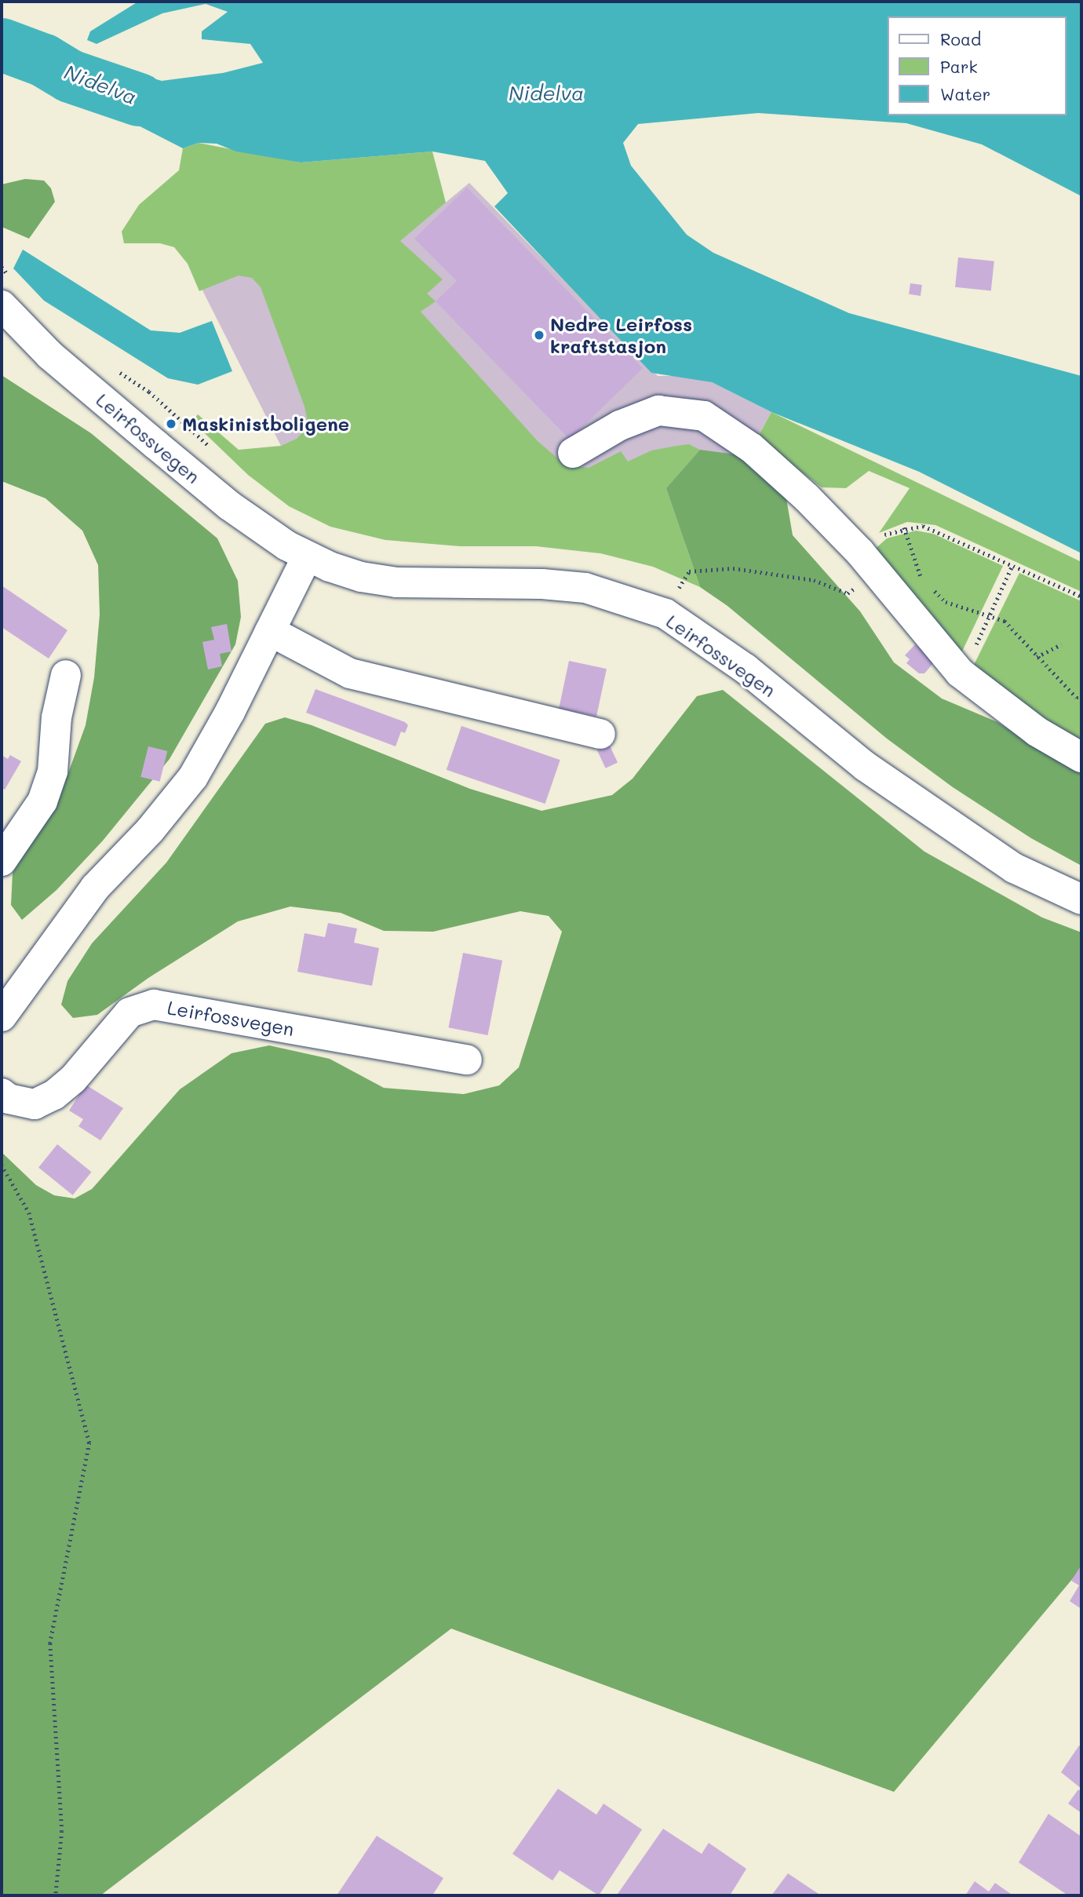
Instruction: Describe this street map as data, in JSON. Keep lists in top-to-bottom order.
{
  "streets": {
    "street": ["Leirfossvegen"]
  },
  "water": ["Nidelva"],
  "places": ["Nedre Leirfoss kraftstasjon", "Maskinistboligene"],
  "legend": ["Road", "Park", "Water"]
}
